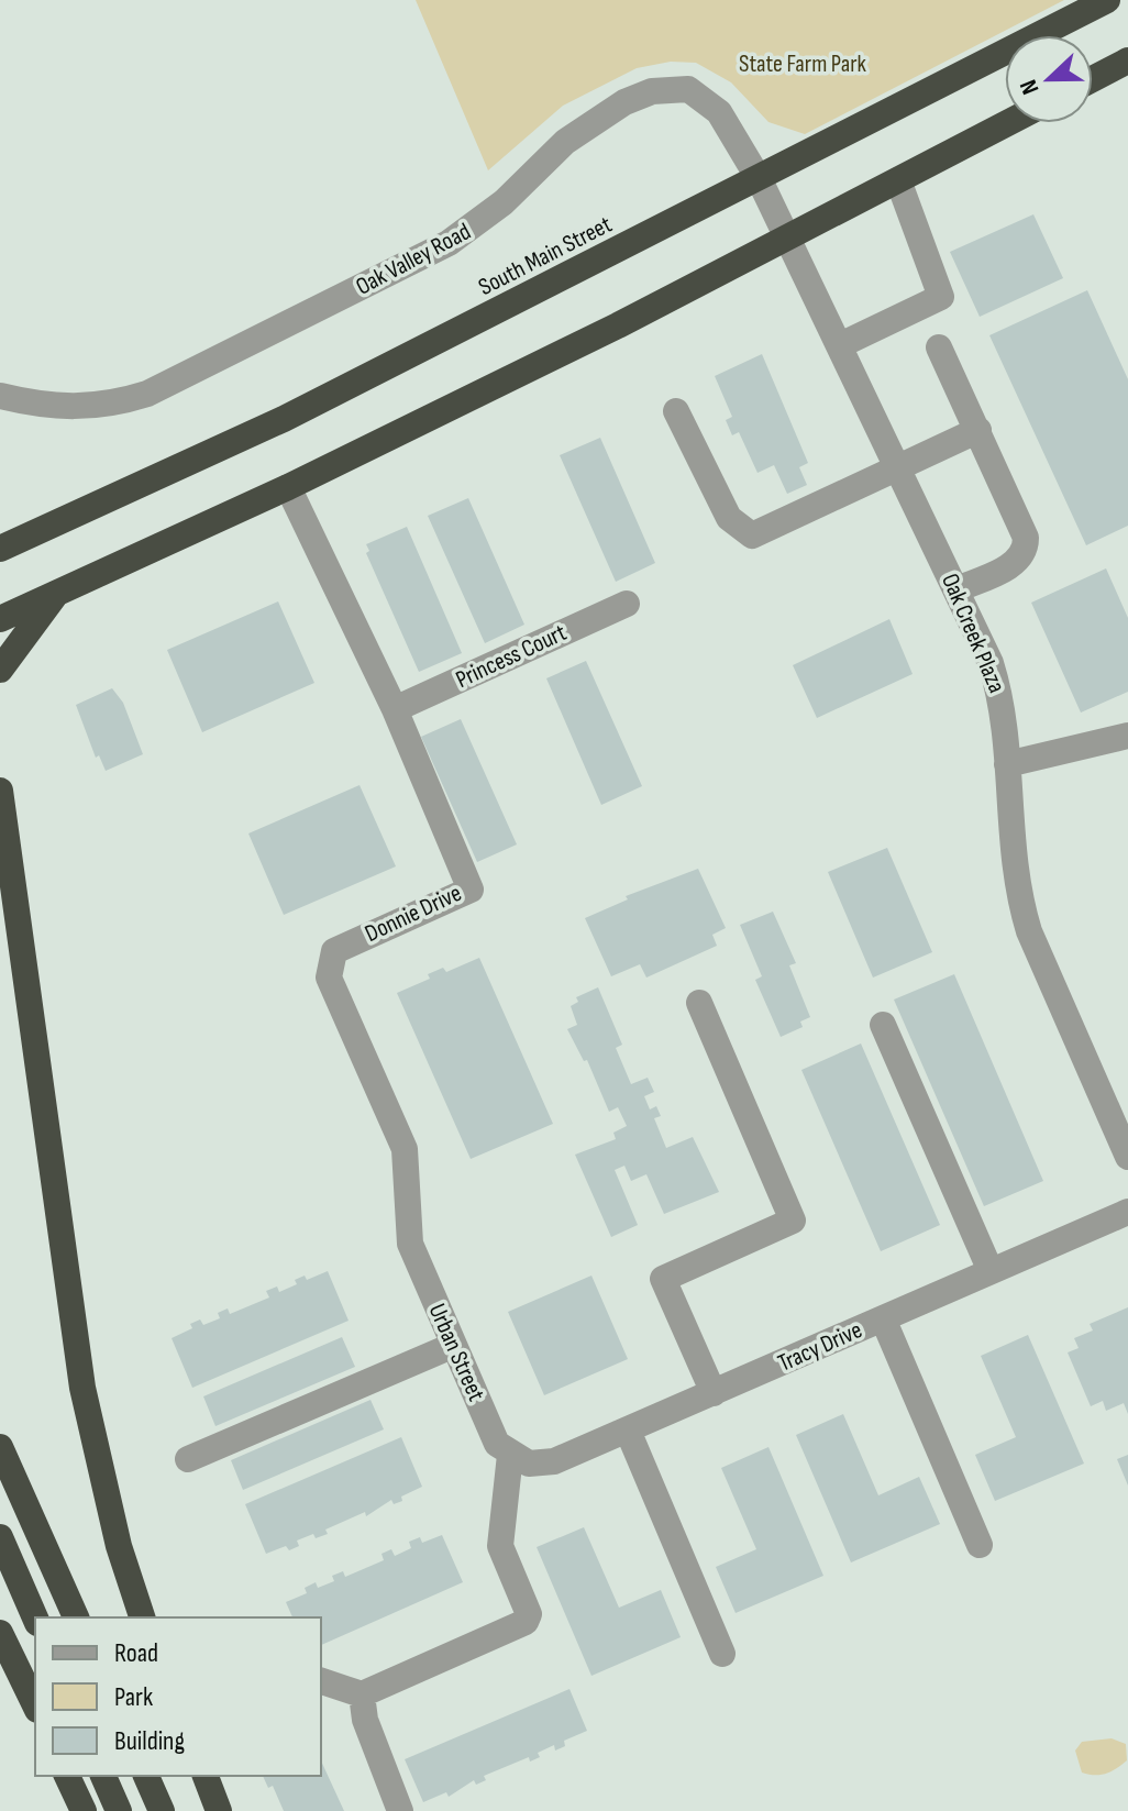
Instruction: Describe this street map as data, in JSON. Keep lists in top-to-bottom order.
{
  "streets": {
    "highway": ["South Main Street"],
    "street": [
      "Oak Valley Road",
      "Oak Creek Plaza",
      "Princess Court",
      "Donnie Drive",
      "Tracy Drive",
      "Urban Street"
    ]
  },
  "crossings": [
    ["South Main Street", "Oak Valley Road"],
    ["South Main Street", "Oak Creek Plaza"],
    ["Oak Valley Road", "Oak Creek Plaza"],
    ["Princess Court", "Donnie Drive"],
    ["Donnie Drive", "Urban Street"],
    ["Tracy Drive", "Urban Street"]
  ],
  "parks": ["State Farm Park"],
  "legend": ["Road", "Park", "Building"],
  "north": "left"
}
